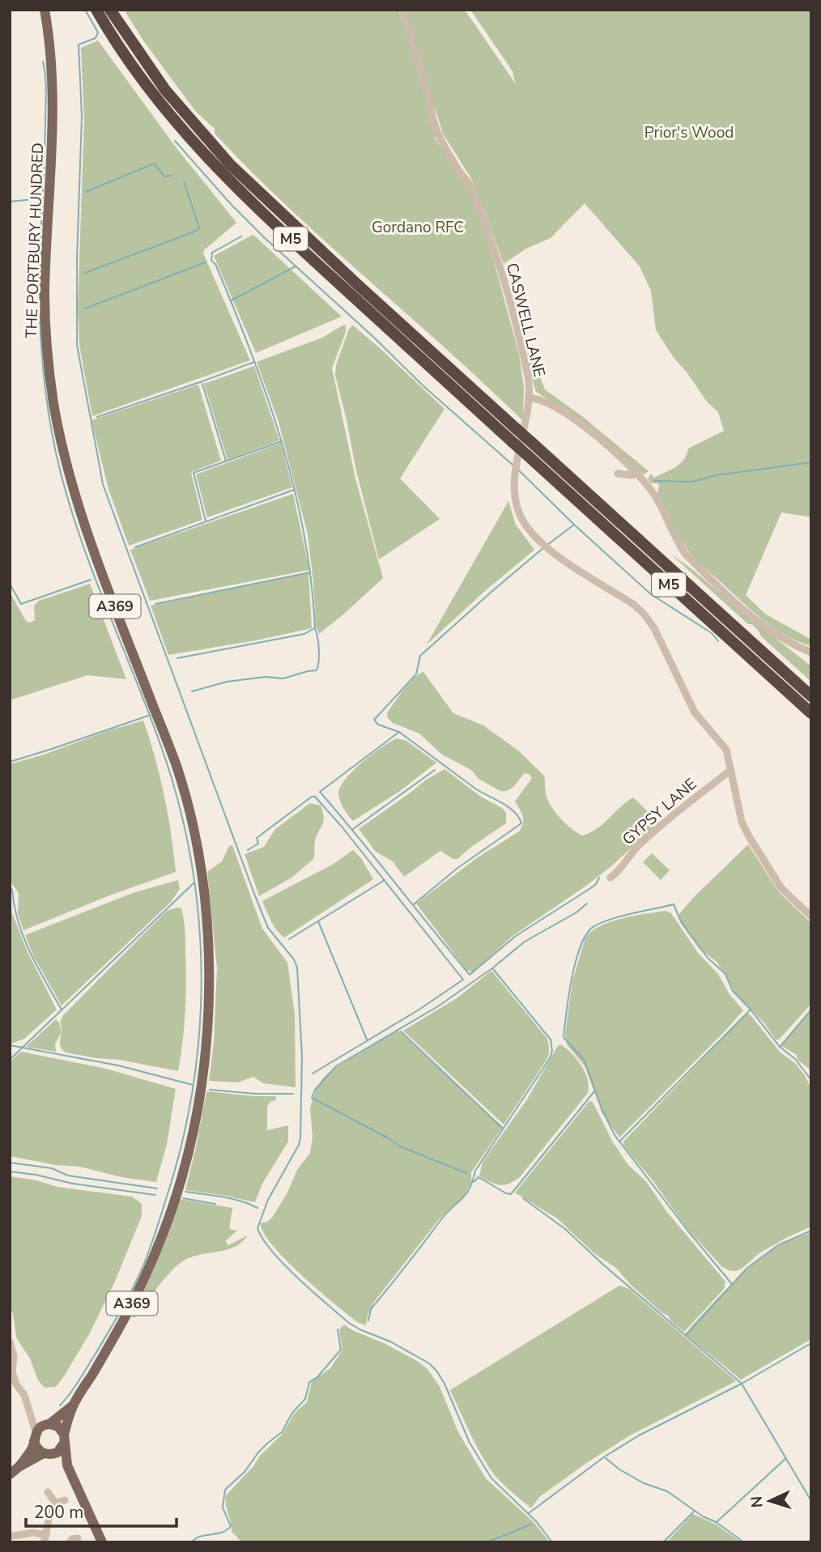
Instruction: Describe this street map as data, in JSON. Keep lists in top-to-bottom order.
{
  "streets": {
    "highway": ["M5"],
    "main road": ["THE PORTBURY HUNDRED", "A369"],
    "street": ["CASWELL LANE", "GYPSY LANE"]
  },
  "crossings": [
    ["CASWELL LANE", "GYPSY LANE"]
  ],
  "parks": ["Prior's Wood", "Gordano RFC"],
  "scale_bar": "200 m",
  "north": "left"
}
